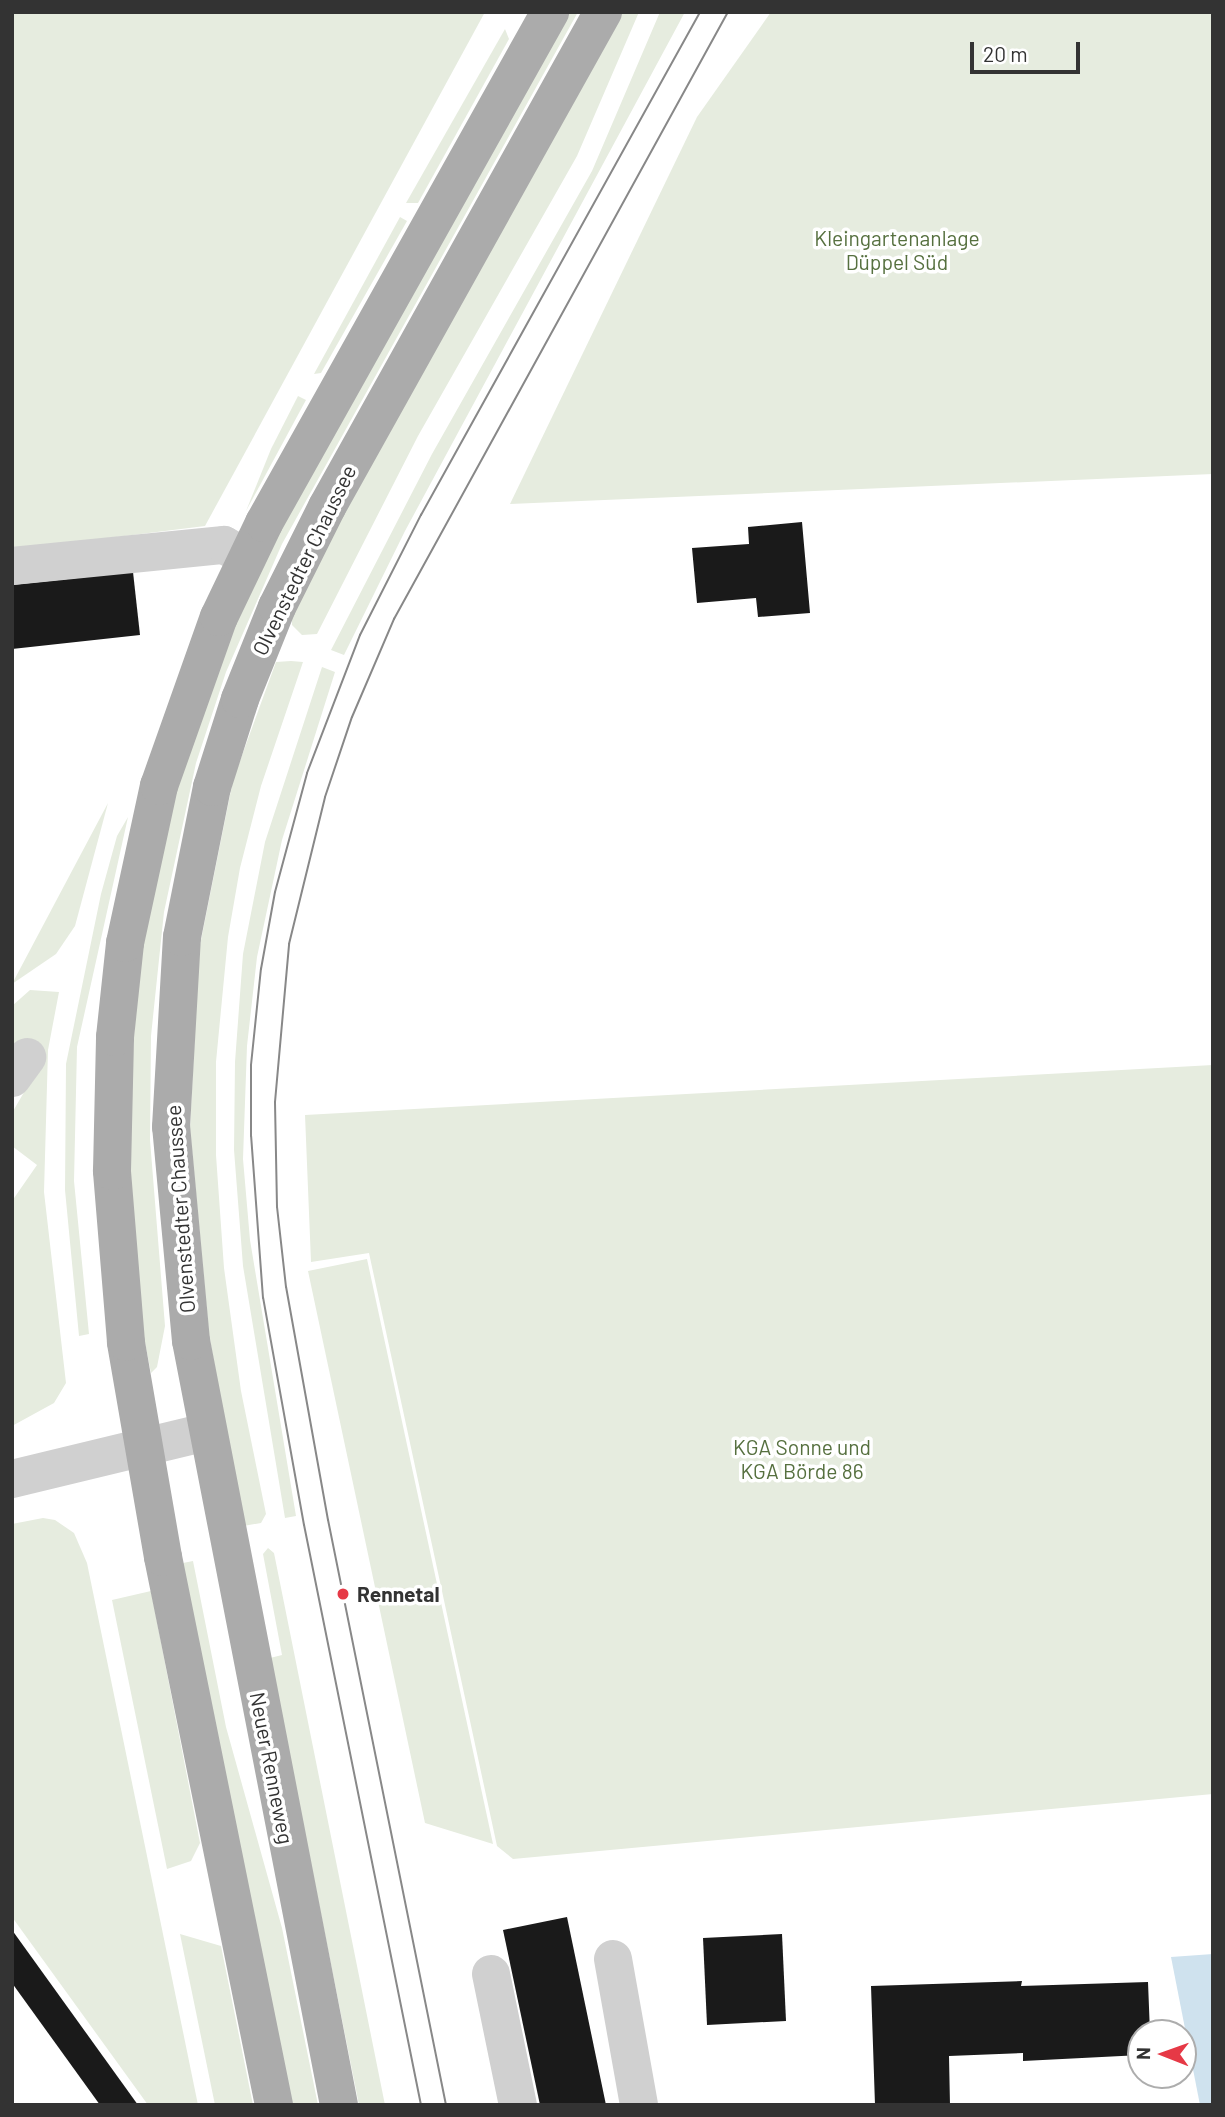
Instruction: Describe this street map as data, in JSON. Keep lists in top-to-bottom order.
{
  "streets": {
    "main road": ["Olvenstedter Chaussee", "Neuer Renneweg"]
  },
  "crossings": [
    ["Olvenstedter Chaussee", "Neuer Renneweg"]
  ],
  "parks": ["Kleingartenanlage Düppel Süd", "KGA Sonne und KGA Börde 86"],
  "places": ["Rennetal"],
  "scale_bar": "20 m",
  "north": "left"
}
